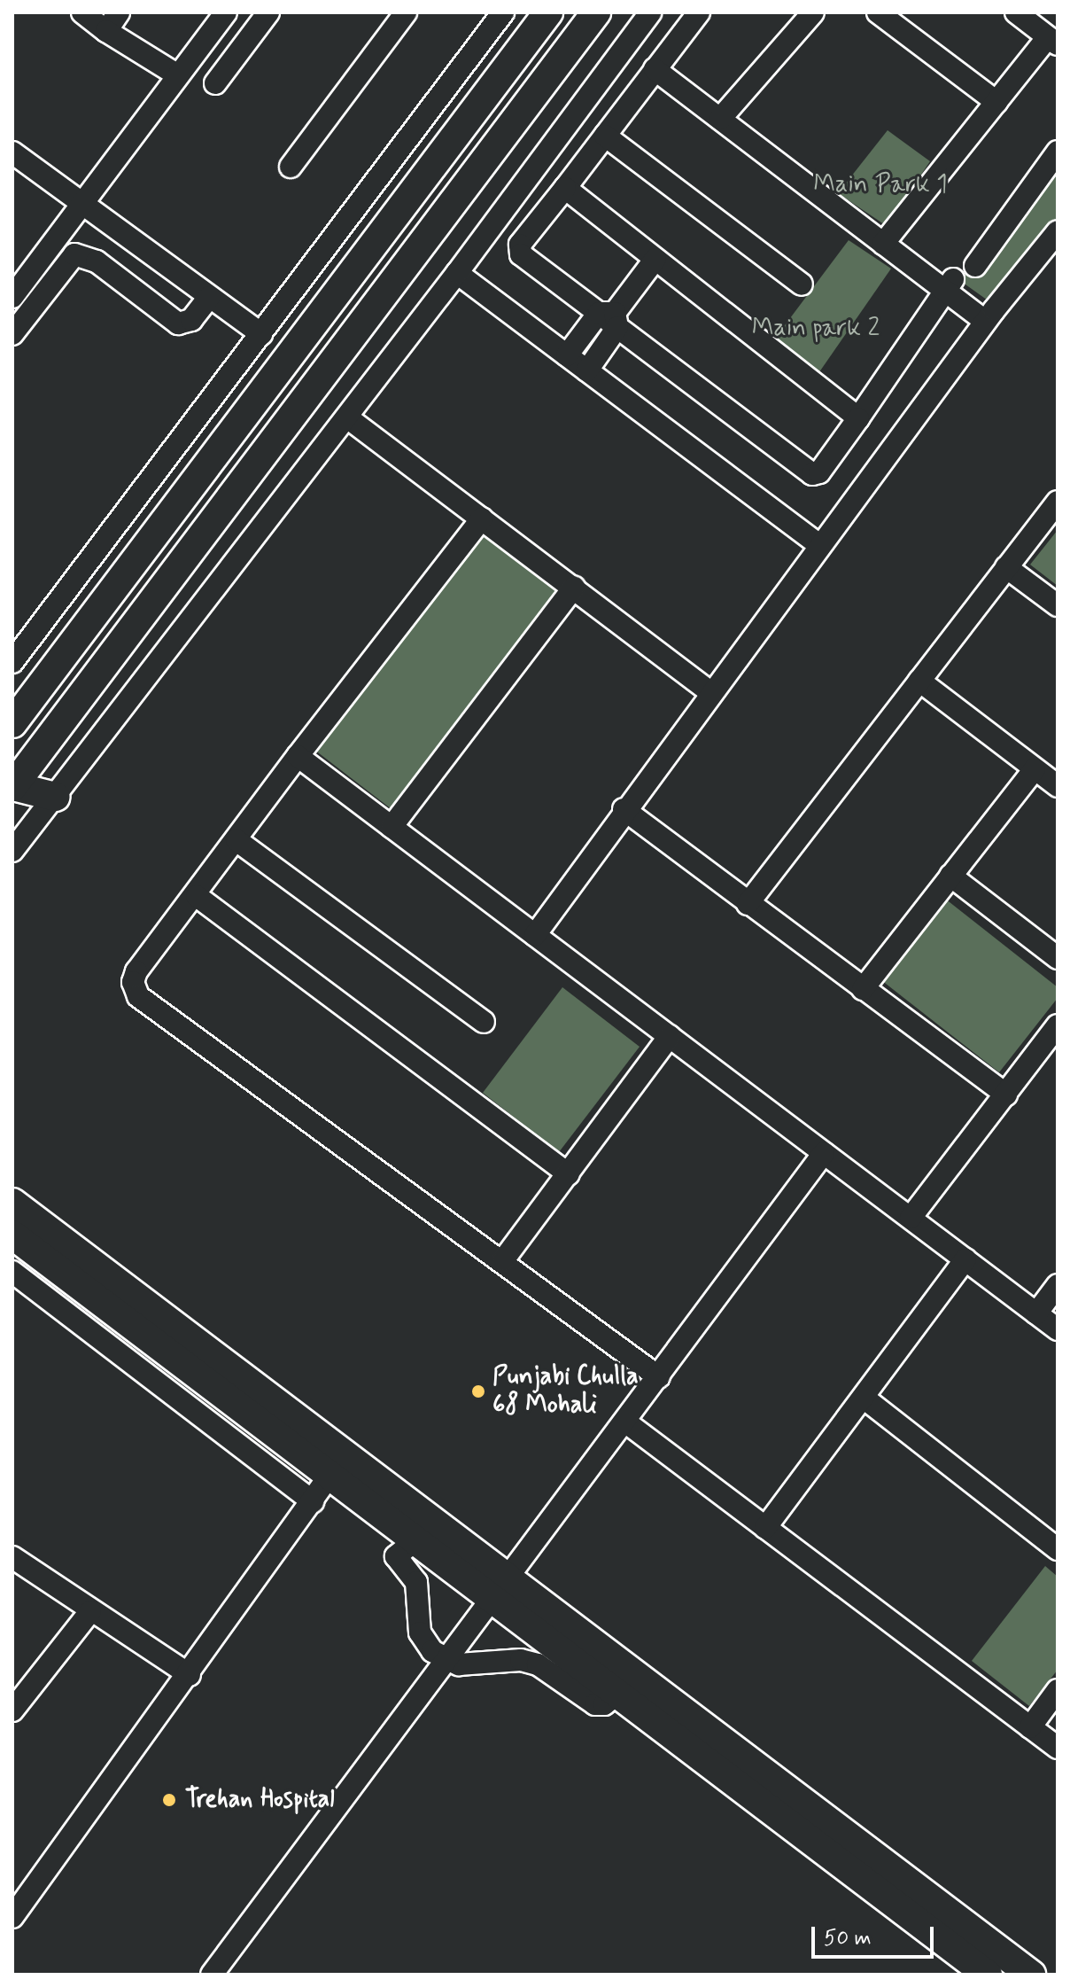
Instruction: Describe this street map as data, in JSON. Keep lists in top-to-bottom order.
{
  "parks": ["Main Park 1", "Main park 2"],
  "places": ["Punjabi Chulla 68 Mohali", "Trehan Hospital"],
  "scale_bar": "50 m"
}
